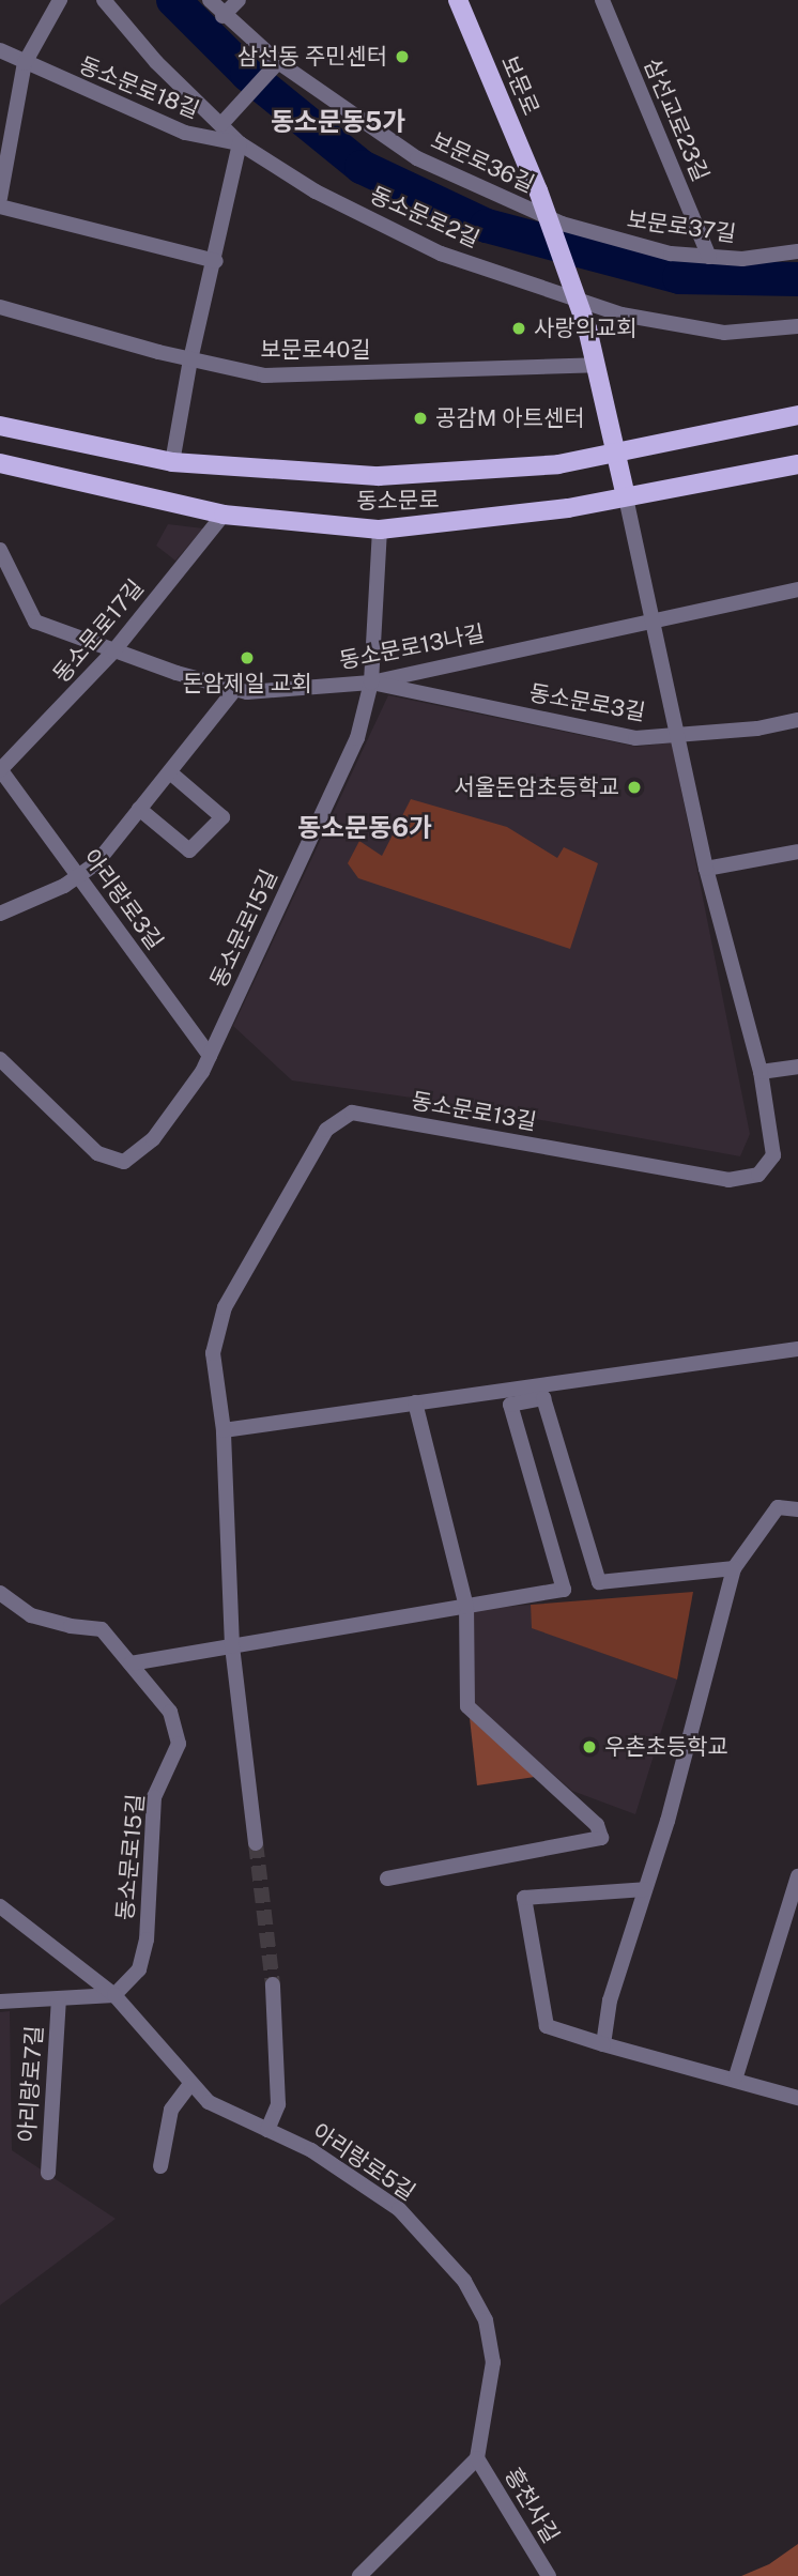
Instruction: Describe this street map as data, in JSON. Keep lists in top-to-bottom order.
{
  "streets": {
    "main road": ["보문로", "동소문로"],
    "street": [
      "동소문로18길",
      "삼선교로23길",
      "보문로36길",
      "동소문로2길",
      "보문로37길",
      "보문로40길",
      "동소문로17길",
      "동소문로13나길",
      "동소문로3길",
      "아리랑로3길",
      "동소문로15길",
      "동소문로13길",
      "아리랑로7길",
      "아리랑로5길",
      "흥천사길"
    ]
  },
  "crossings": [
    ["보문로", "보문로40길"],
    ["동소문로18길", "동소문로2길"],
    ["삼선교로23길", "보문로37길"],
    ["보문로36길", "보문로37길"],
    ["동소문로", "동소문로17길"],
    ["동소문로", "동소문로15길"],
    ["동소문로", "동소문로13길"],
    ["동소문로17길", "아리랑로3길"],
    ["동소문로13나길", "동소문로3길"],
    ["동소문로13나길", "동소문로15길"],
    ["동소문로13나길", "동소문로13길"],
    ["동소문로3길", "동소문로15길"],
    ["동소문로3길", "동소문로13길"],
    ["아리랑로3길", "동소문로15길"],
    ["동소문로15길", "아리랑로7길"],
    ["동소문로15길", "아리랑로5길"],
    ["아리랑로7길", "아리랑로5길"],
    ["아리랑로5길", "흥천사길"]
  ],
  "districts": ["동소문동5가", "동소문동6가"],
  "places": [
    "삼선동 주민센터",
    "사랑의교회",
    "공감M 아트센터",
    "돈암제일 교회",
    "서울돈암초등학교",
    "우촌초등학교"
  ]
}
